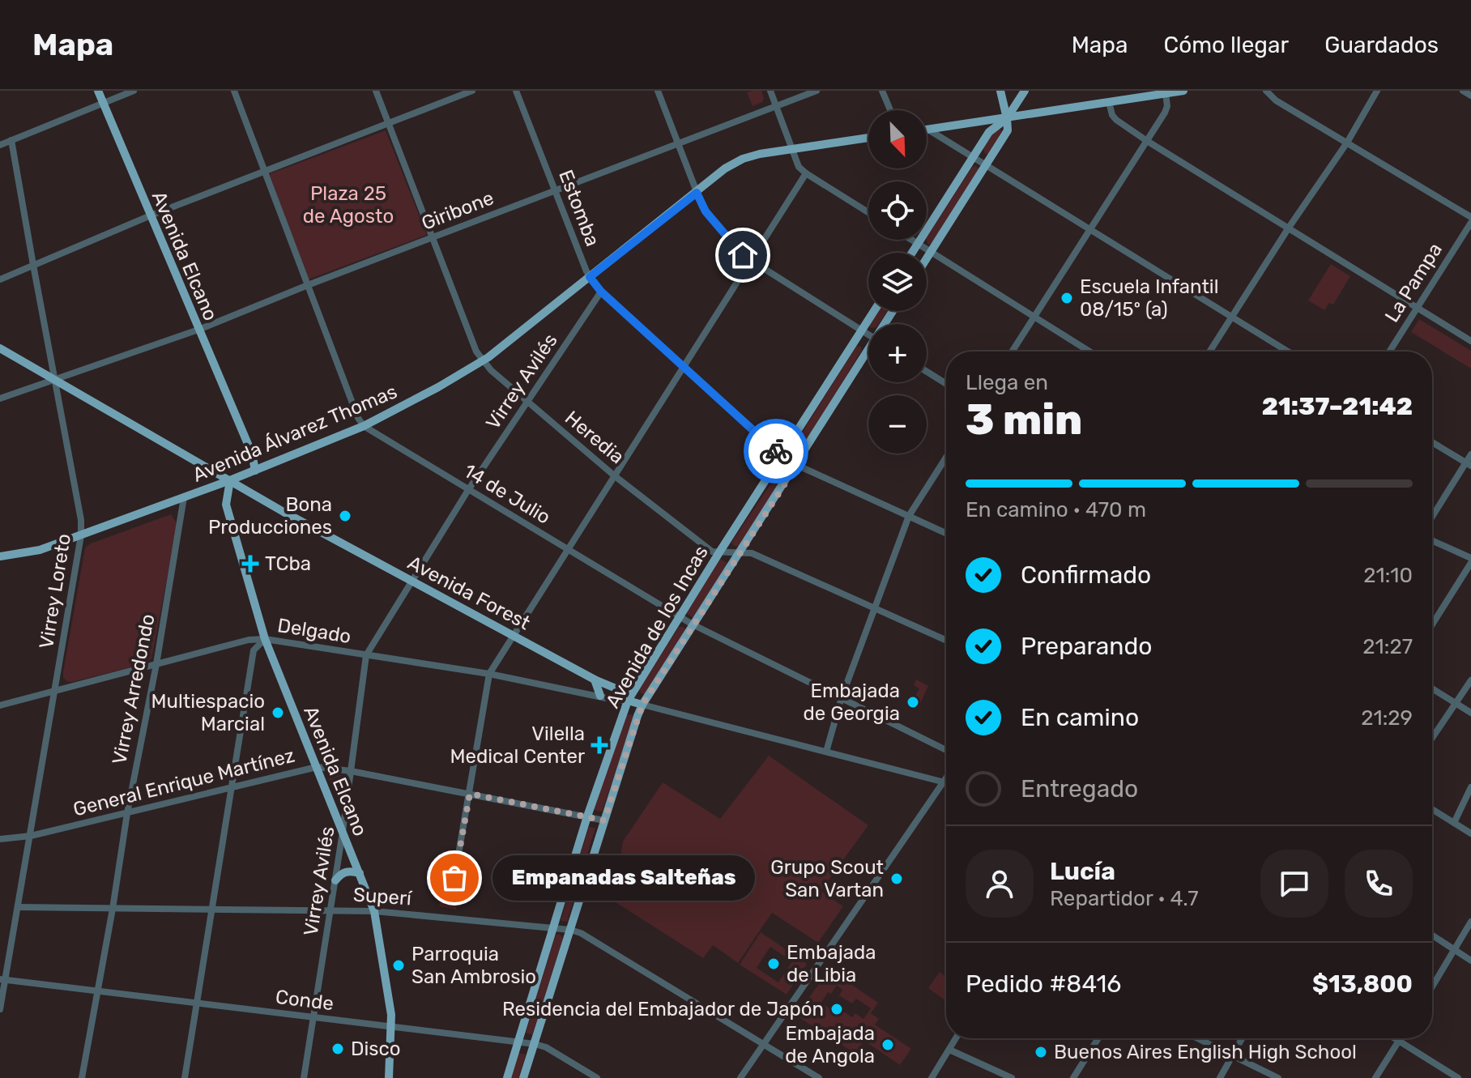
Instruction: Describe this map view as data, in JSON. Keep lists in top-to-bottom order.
{
  "streets": {
    "main road": [
      "Avenida Elcano",
      "Avenida Álvarez Thomas",
      "Avenida Forest",
      "Avenida de los Incas"
    ],
    "street": [
      "Estomba",
      "Giribone",
      "La Pampa",
      "Virrey Avilés",
      "Heredia",
      "14 de Julio",
      "Virrey Loreto",
      "Delgado",
      "Virrey Arredondo",
      "General Enrique Martínez",
      "Superí",
      "Conde"
    ]
  },
  "crossings": [
    ["Estomba", "Giribone"],
    ["Estomba", "Virrey Avilés"],
    ["Estomba", "Avenida Álvarez Thomas"],
    ["Estomba", "Avenida de los Incas"],
    ["Giribone", "Avenida Elcano"],
    ["Giribone", "Heredia"],
    ["Giribone", "Virrey Loreto"],
    ["Giribone", "Avenida Forest"],
    ["Avenida Elcano", "Virrey Avilés"],
    ["Avenida Elcano", "Avenida Álvarez Thomas"],
    ["Avenida Elcano", "Avenida Forest"],
    ["Avenida Elcano", "Delgado"],
    ["Avenida Elcano", "General Enrique Martínez"],
    ["Avenida Elcano", "Superí"],
    ["Avenida Elcano", "Conde"],
    ["Virrey Avilés", "Heredia"],
    ["Virrey Avilés", "14 de Julio"],
    ["Virrey Avilés", "Avenida Forest"],
    ["Virrey Avilés", "Delgado"],
    ["Virrey Avilés", "General Enrique Martínez"],
    ["Virrey Avilés", "Superí"],
    ["Virrey Avilés", "Conde"],
    ["Avenida Álvarez Thomas", "Heredia"],
    ["Avenida Álvarez Thomas", "14 de Julio"],
    ["Avenida Álvarez Thomas", "Virrey Loreto"],
    ["Avenida Álvarez Thomas", "Avenida Forest"],
    ["Avenida Álvarez Thomas", "Virrey Arredondo"],
    ["Heredia", "Avenida de los Incas"],
    ["14 de Julio", "Avenida de los Incas"],
    ["Virrey Loreto", "Avenida Forest"],
    ["Virrey Loreto", "Delgado"],
    ["Virrey Loreto", "General Enrique Martínez"],
    ["Virrey Loreto", "Superí"],
    ["Virrey Loreto", "Conde"],
    ["Avenida Forest", "Avenida de los Incas"],
    ["Avenida Forest", "Delgado"],
    ["Avenida de los Incas", "Delgado"],
    ["Avenida de los Incas", "General Enrique Martínez"],
    ["Avenida de los Incas", "Superí"],
    ["Avenida de los Incas", "Conde"],
    ["Delgado", "Virrey Arredondo"],
    ["Virrey Arredondo", "General Enrique Martínez"],
    ["Virrey Arredondo", "Superí"],
    ["Virrey Arredondo", "Conde"]
  ],
  "parks": ["Plaza 25 de Agosto"],
  "places": {
    "other": [
      "Escuela Infantil 08/15º (a)",
      "Bona Producciones",
      "Embajada de Georgia",
      "Multiespacio Marcial",
      "Empanadas Salteñas",
      "Grupo Scout San Vartan",
      "Embajada de Libia",
      "Parroquia San Ambrosio",
      "Residencia del Embajador de Japón",
      "Embajada de Angola",
      "Disco",
      "Buenos Aires English High School"
    ],
    "health": ["TCba", "Vilella Medical Center"]
  },
  "north": "bottom right",
  "page": {
    "header": "Mapa",
    "nav": ["Mapa", "Cómo llegar", "Guardados"],
    "map_buttons": ["+", "−"],
    "heading": ["3 min", "Llega en", "21:37–21:42"],
    "panel": [
      "Lucía",
      "Repartidor · 4.7",
      "Pedido #8416",
      "$13,800"
    ],
    "bar": "En camino · 470 m",
    "list": [
      ["Confirmado", "21:10"],
      ["Preparando", "21:27"],
      ["En camino", "21:29"],
      "Entregado"
    ],
    "bubble": "Empanadas Salteñas"
  }
}
